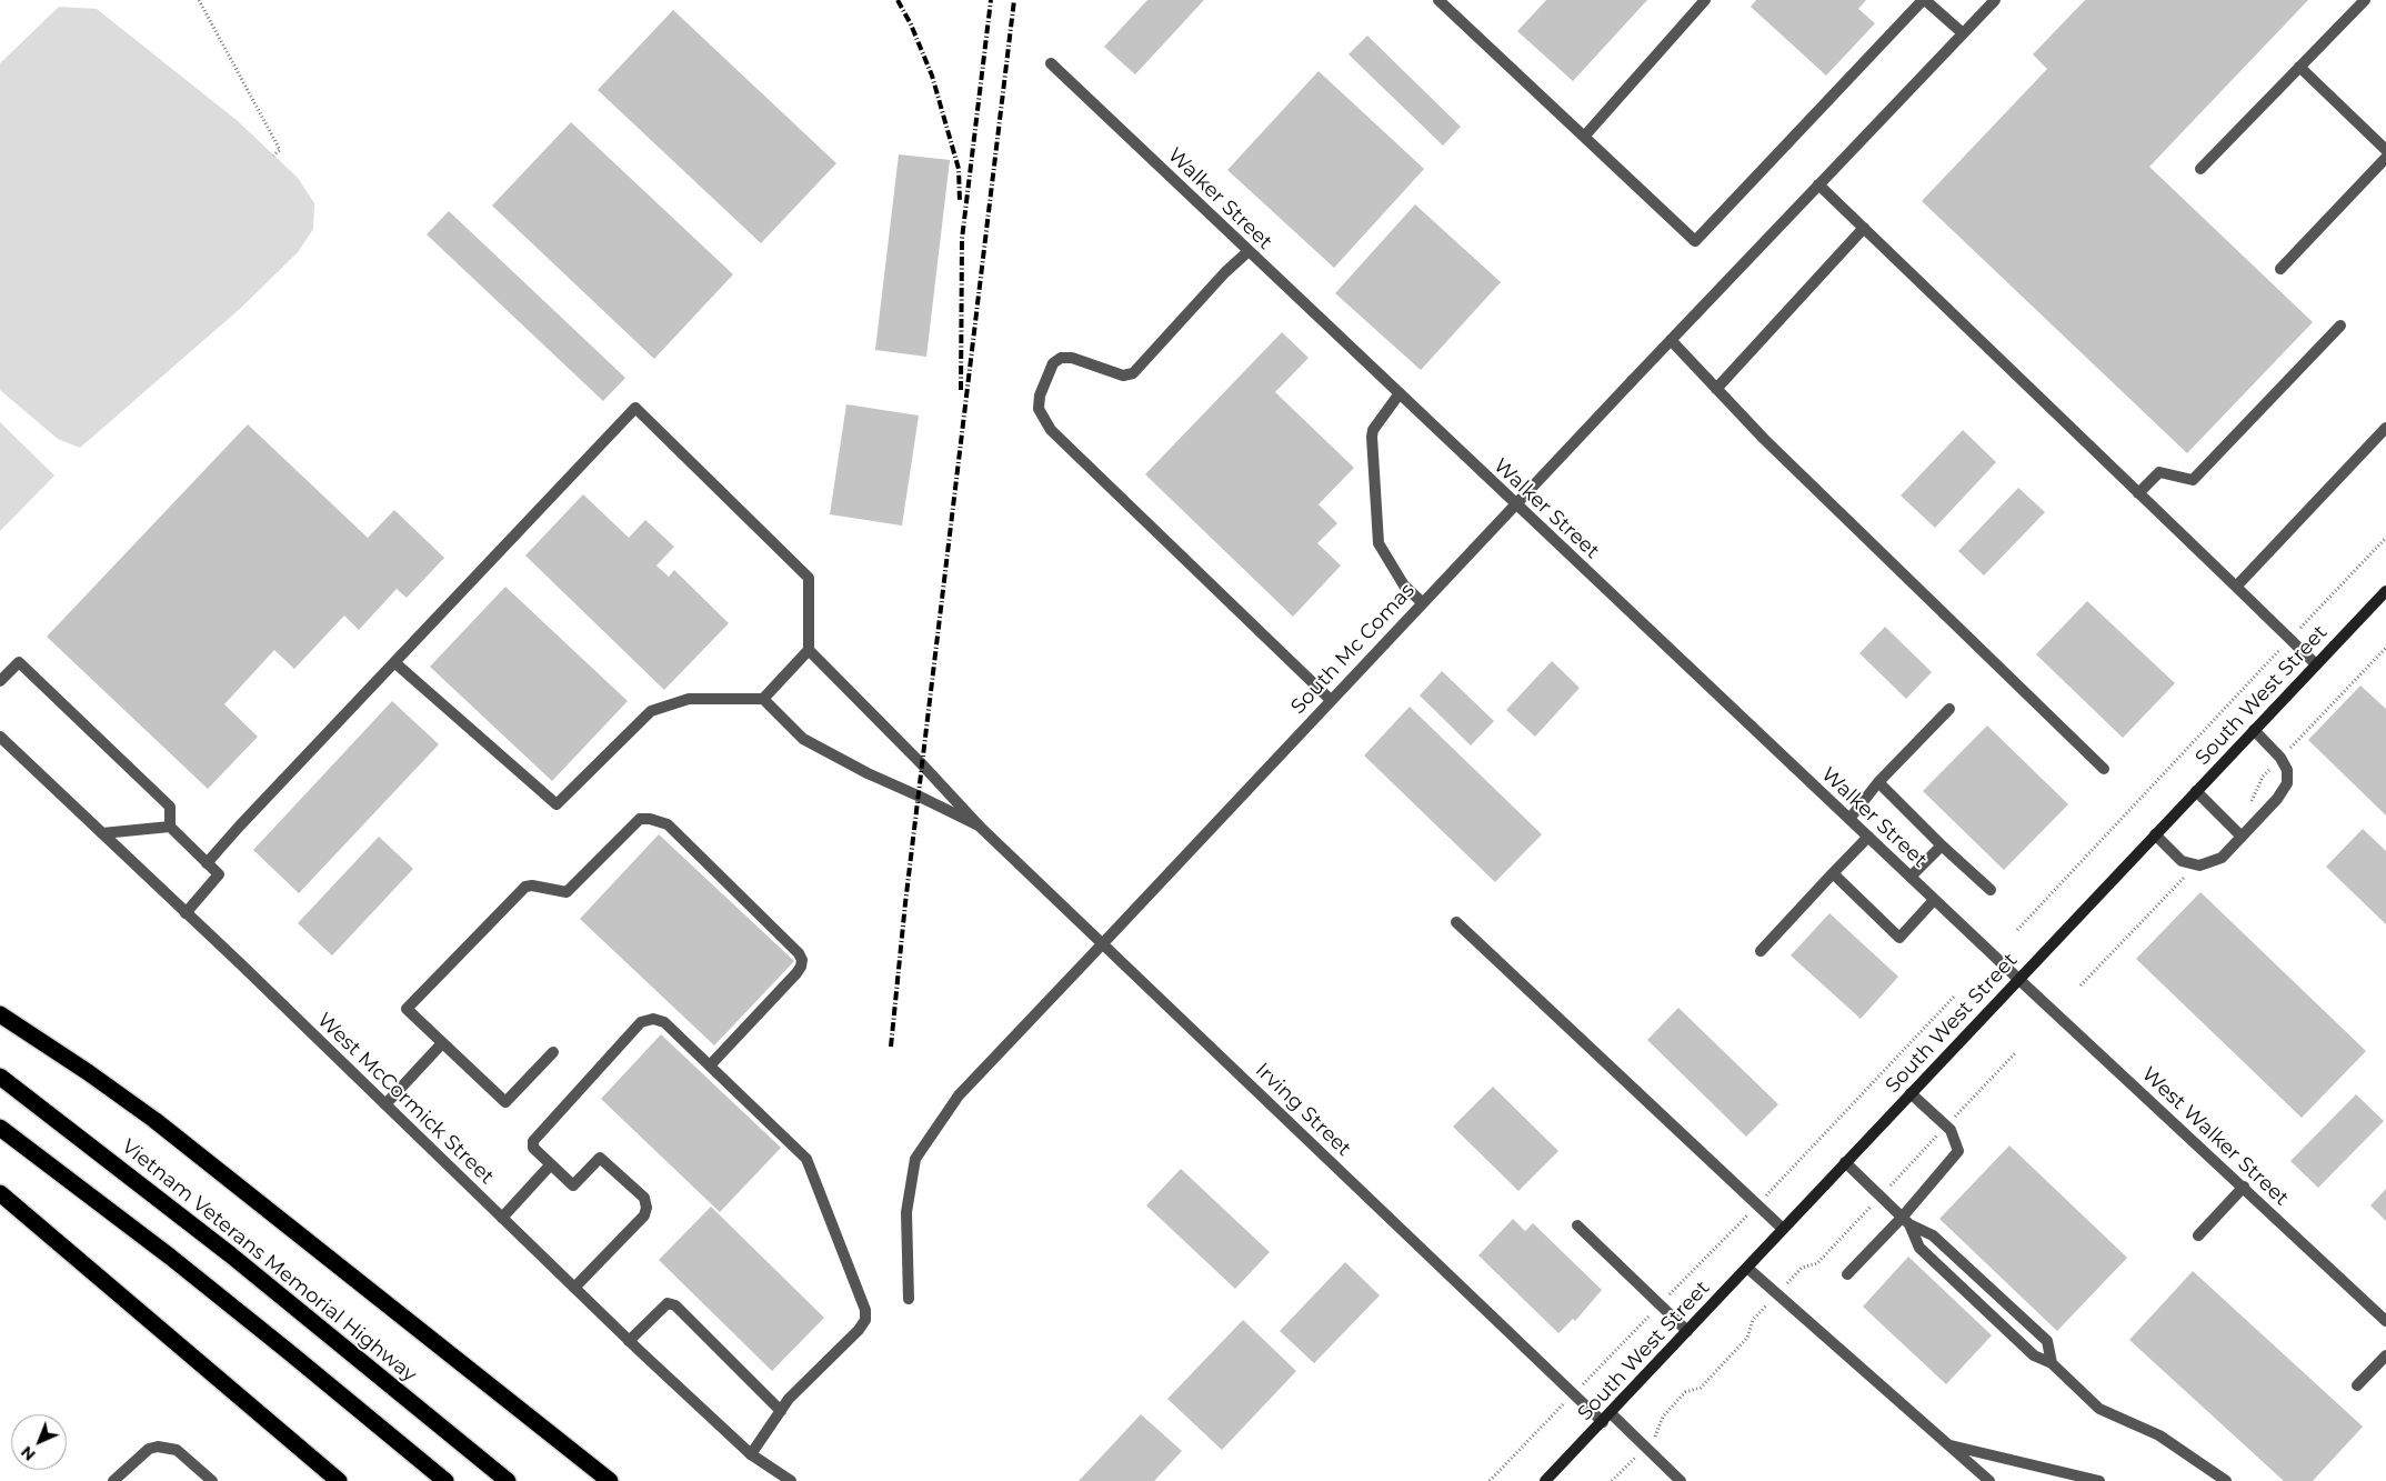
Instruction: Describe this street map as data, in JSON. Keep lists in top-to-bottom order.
{
  "streets": {
    "highway": ["Vietnam Veterans Memorial Highway"],
    "main road": ["South West Street"],
    "street": [
      "Walker Street",
      "South Mc Comas",
      "West McCormick Street",
      "Irving Street",
      "West Walker Street"
    ]
  },
  "crossings": [
    ["Walker Street", "South Mc Comas"],
    ["Walker Street", "South West Street"],
    ["Walker Street", "West Walker Street"],
    ["South Mc Comas", "Irving Street"],
    ["South West Street", "Irving Street"],
    ["South West Street", "West Walker Street"]
  ],
  "north": "bottom left"
}
